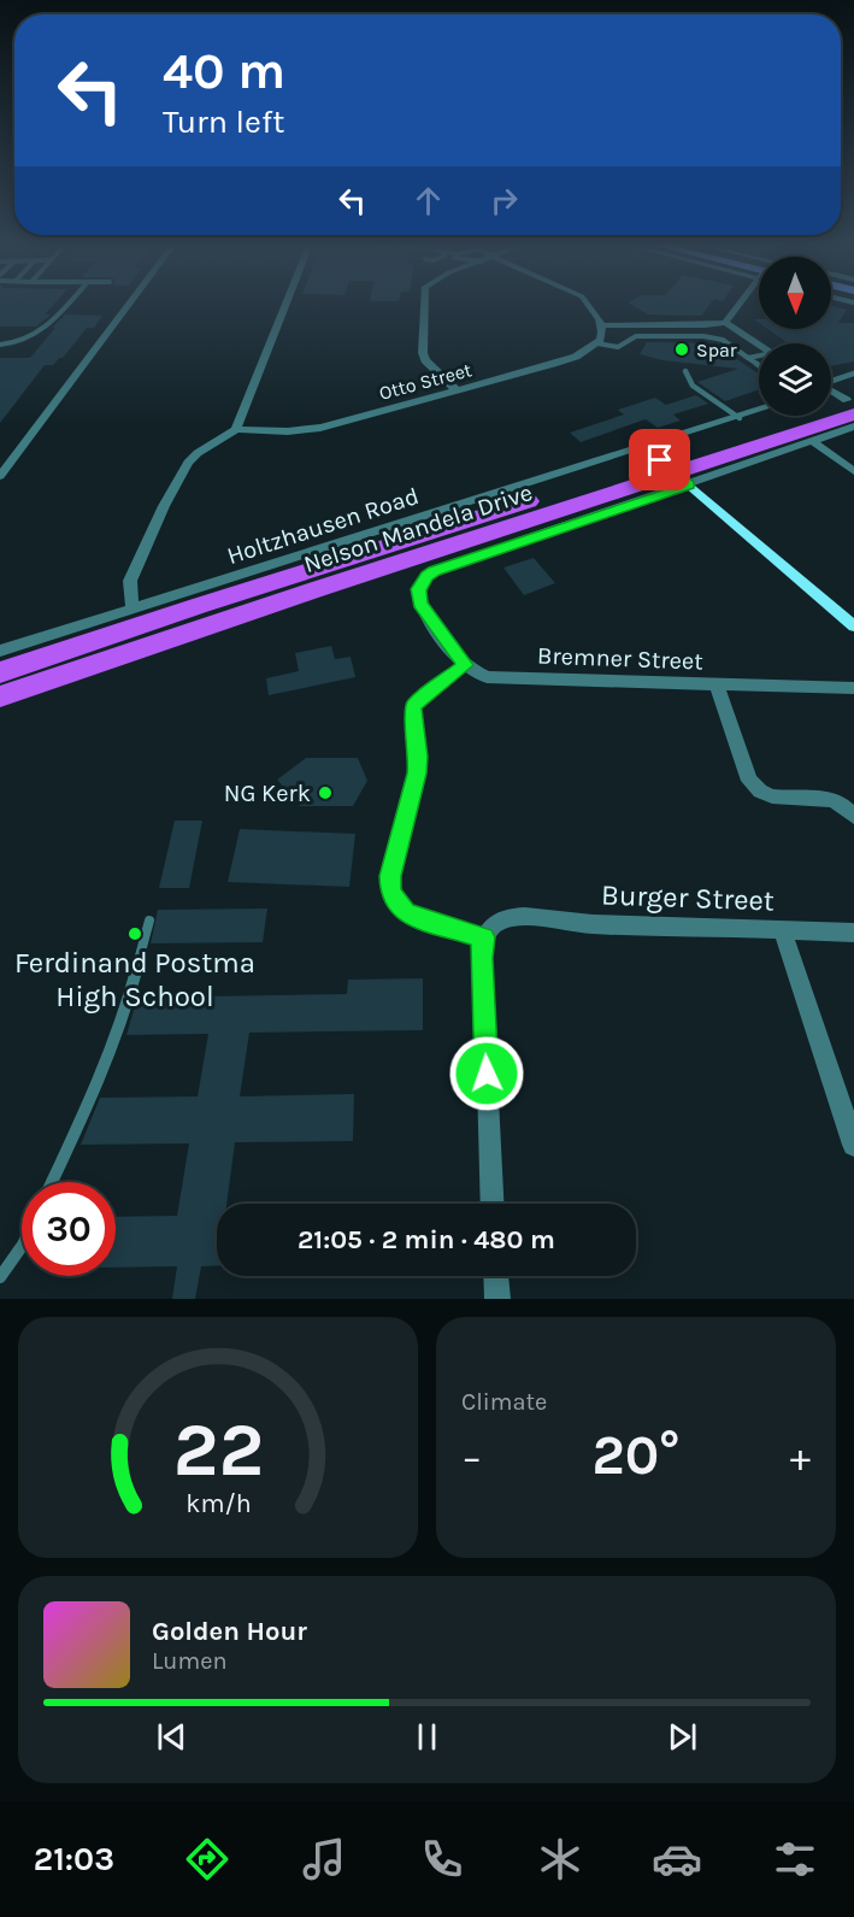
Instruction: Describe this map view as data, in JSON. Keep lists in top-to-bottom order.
{
  "streets": {
    "highway": ["Nelson Mandela Drive"],
    "street": [
      "Otto Street",
      "Holtzhausen Road",
      "Bremner Street",
      "Burger Street"
    ]
  },
  "places": ["Spar", "NG Kerk", "Ferdinand Postma High School"],
  "north": "bottom",
  "page": {
    "turn": ["40 m", "Turn left"],
    "limit": "30",
    "trip": "21:05 · 2 min · 480 m",
    "tile": "Climate",
    "heat": ["−", "20°", "+"],
    "song": ["Golden Hour", "Lumen"],
    "tabs": "21:03",
    "gauge": ["22", "km/h"]
  }
}
